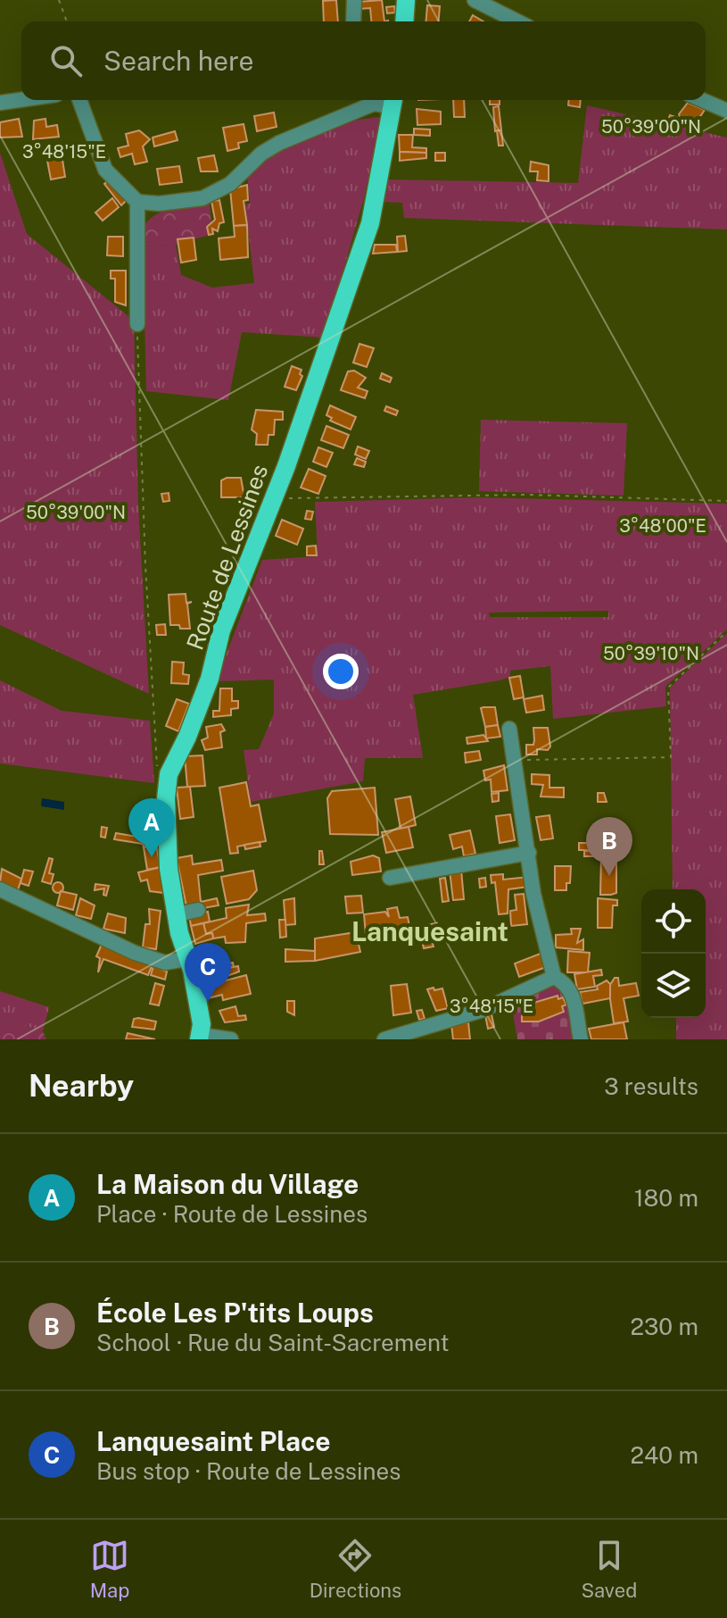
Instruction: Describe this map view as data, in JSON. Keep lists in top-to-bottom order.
{
  "streets": {
    "main road": ["Route de Lessines"]
  },
  "districts": ["Lanquesaint"],
  "page": {
    "search": "Search here",
    "pins": ["A", "B", "C"],
    "heading": ["Nearby", "3 results"],
    "list": [
      {
        "mark": "A",
        "name": "La Maison du Village",
        "note": "Place · Route de Lessines",
        "value": "180 m"
      },
      {
        "mark": "B",
        "name": "École Les P'tits Loups",
        "note": "School · Rue du Saint-Sacrement",
        "value": "230 m"
      },
      {
        "mark": "C",
        "name": "Lanquesaint Place",
        "note": "Bus stop · Route de Lessines",
        "value": "240 m"
      }
    ],
    "nav": ["Map", "Directions", "Saved"]
  },
  "coordinates": [
    "50°39'00\"N",
    "3°48'15\"E",
    "3°48'00\"E",
    "50°39'10\"N"
  ]
}
